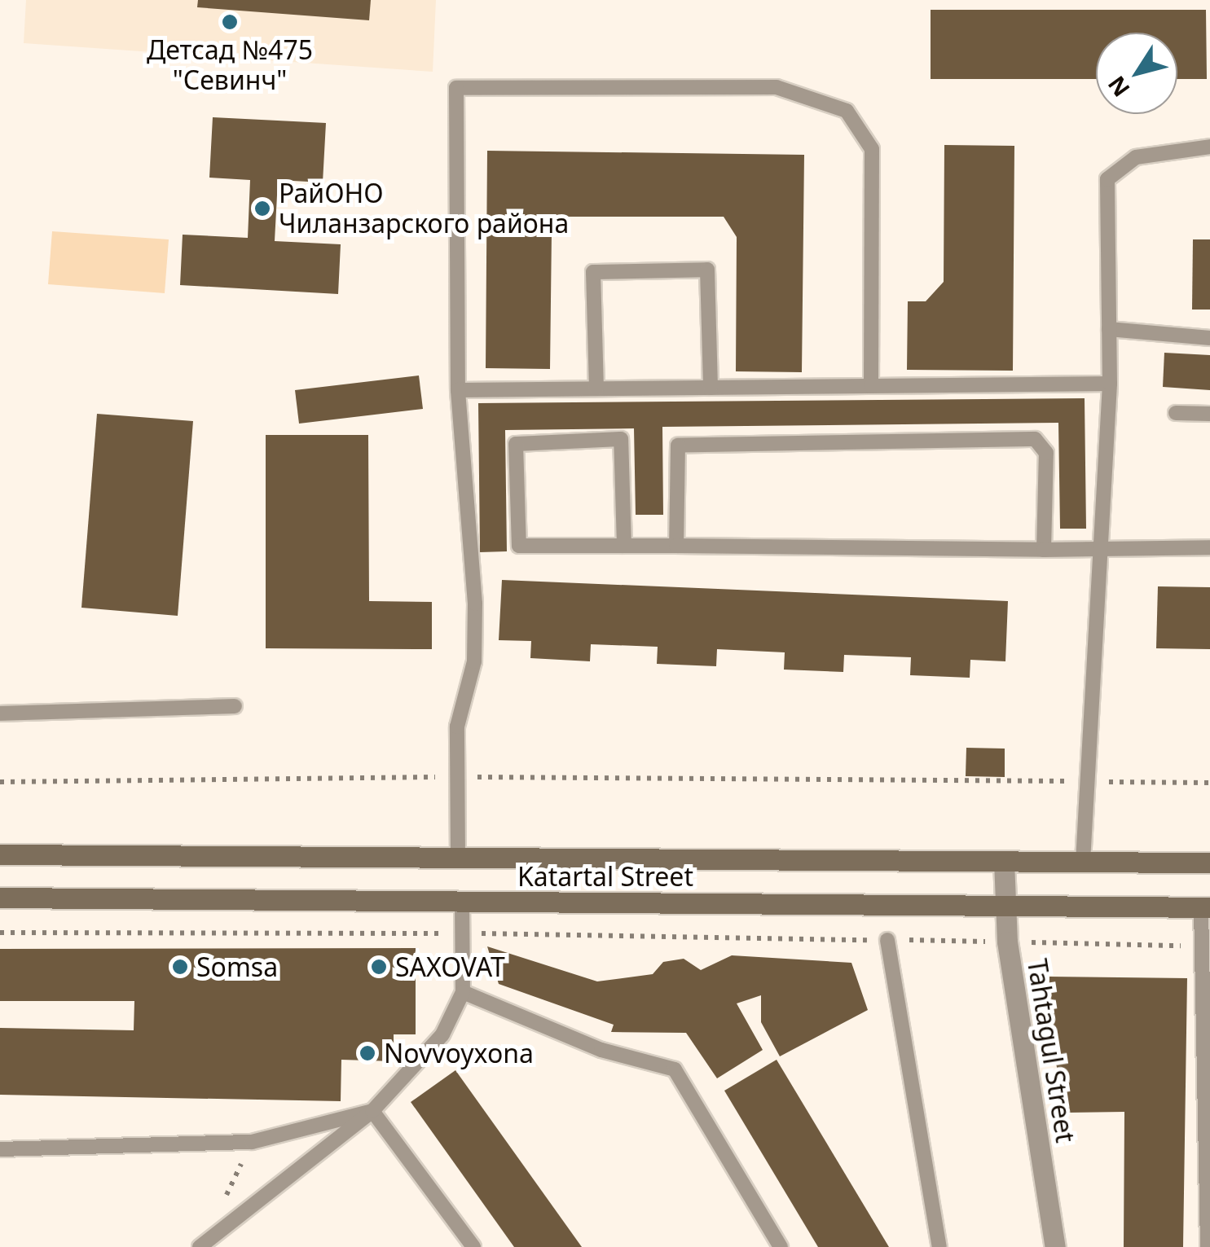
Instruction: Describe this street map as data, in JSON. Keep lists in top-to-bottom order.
{
  "streets": {
    "main road": ["Katartal Street"],
    "street": ["Tahtagul Street"]
  },
  "crossings": [
    ["Katartal Street", "Tahtagul Street"]
  ],
  "places": [
    "Детсад №475 \"Севинч\"",
    "РайОНО Чиланзарского района",
    "Somsa",
    "SAXOVAT",
    "Novvoyxona"
  ],
  "north": "bottom left"
}
